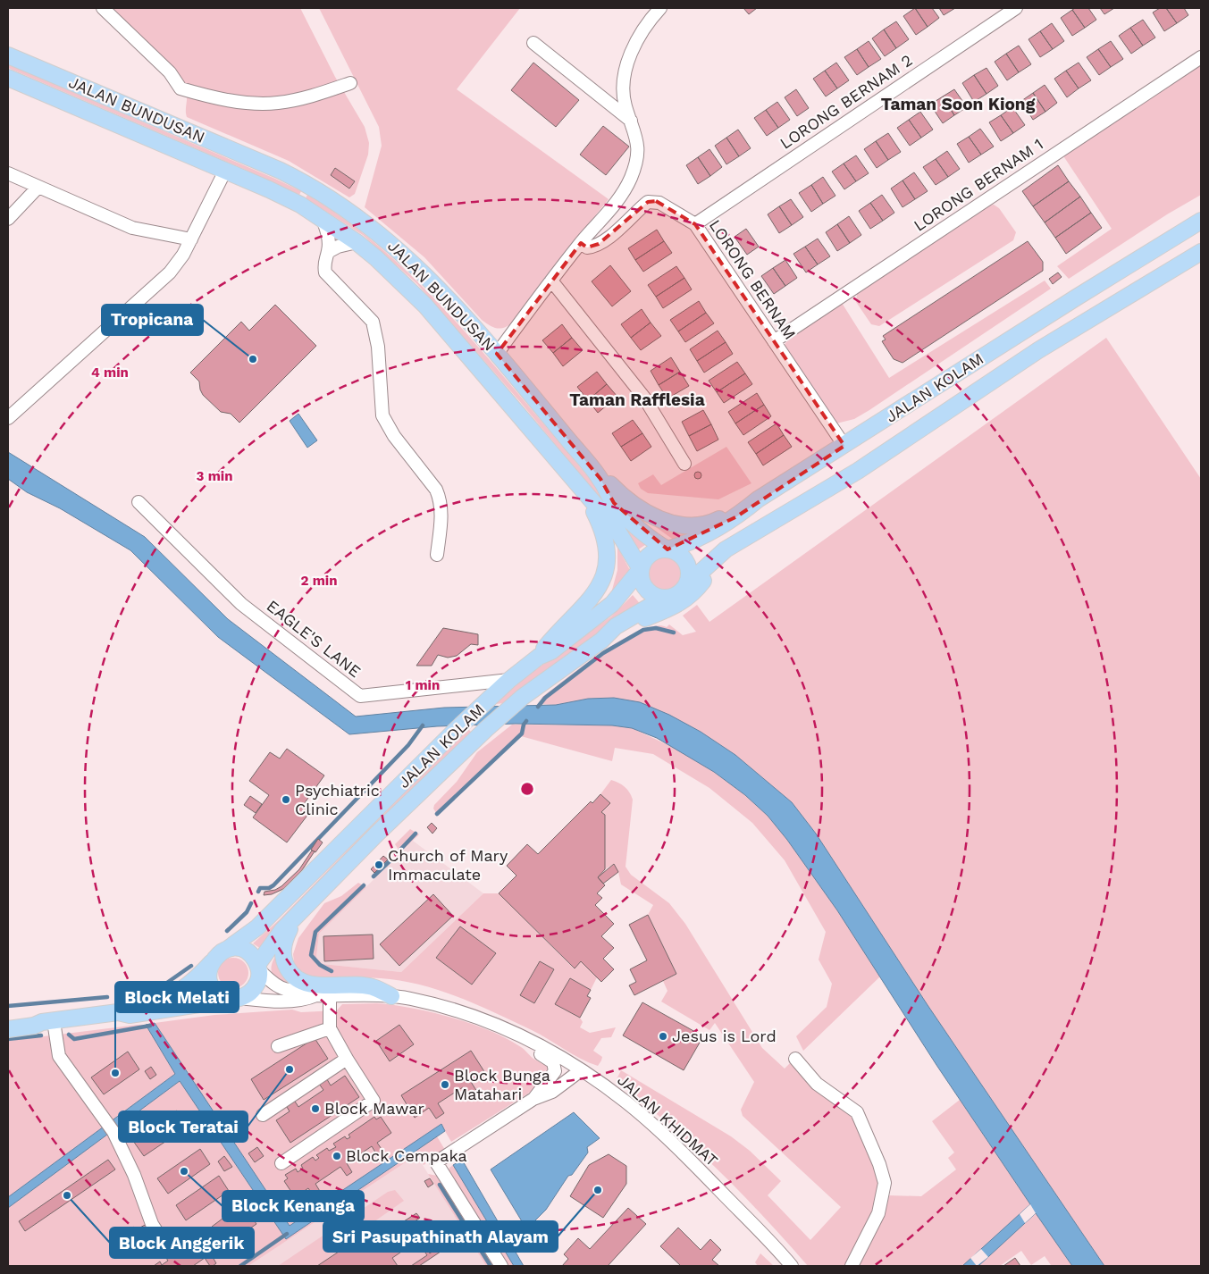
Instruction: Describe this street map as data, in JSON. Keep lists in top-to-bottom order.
{
  "streets": {
    "main road": ["JALAN BUNDUSAN", "JALAN KOLAM"],
    "street": [
      "LORONG BERNAM 2",
      "LORONG BERNAM 1",
      "LORONG BERNAM",
      "EAGLE'S LANE",
      "JALAN KHIDMAT"
    ]
  },
  "crossings": [
    ["LORONG BERNAM 2", "LORONG BERNAM"],
    ["JALAN BUNDUSAN", "JALAN KOLAM"],
    ["LORONG BERNAM 1", "LORONG BERNAM"],
    ["LORONG BERNAM", "JALAN KOLAM"],
    ["JALAN KOLAM", "EAGLE'S LANE"],
    ["JALAN KOLAM", "JALAN KHIDMAT"]
  ],
  "districts": ["Taman Soon Kiong", "Taman Rafflesia"],
  "places": [
    "Tropicana",
    "Psychiatric Clinic",
    "Church of Mary Immaculate",
    "Jesus is Lord",
    "Block Teratai",
    "Block Melati",
    "Block Bunga Matahari",
    "Block Mawar",
    "Block Cempaka",
    "Block Kenanga",
    "Sri Pasupathinath Alayam",
    "Block Anggerik"
  ],
  "rings": [
    "4 min",
    "3 min",
    "2 min",
    "1 min"
  ]
}
